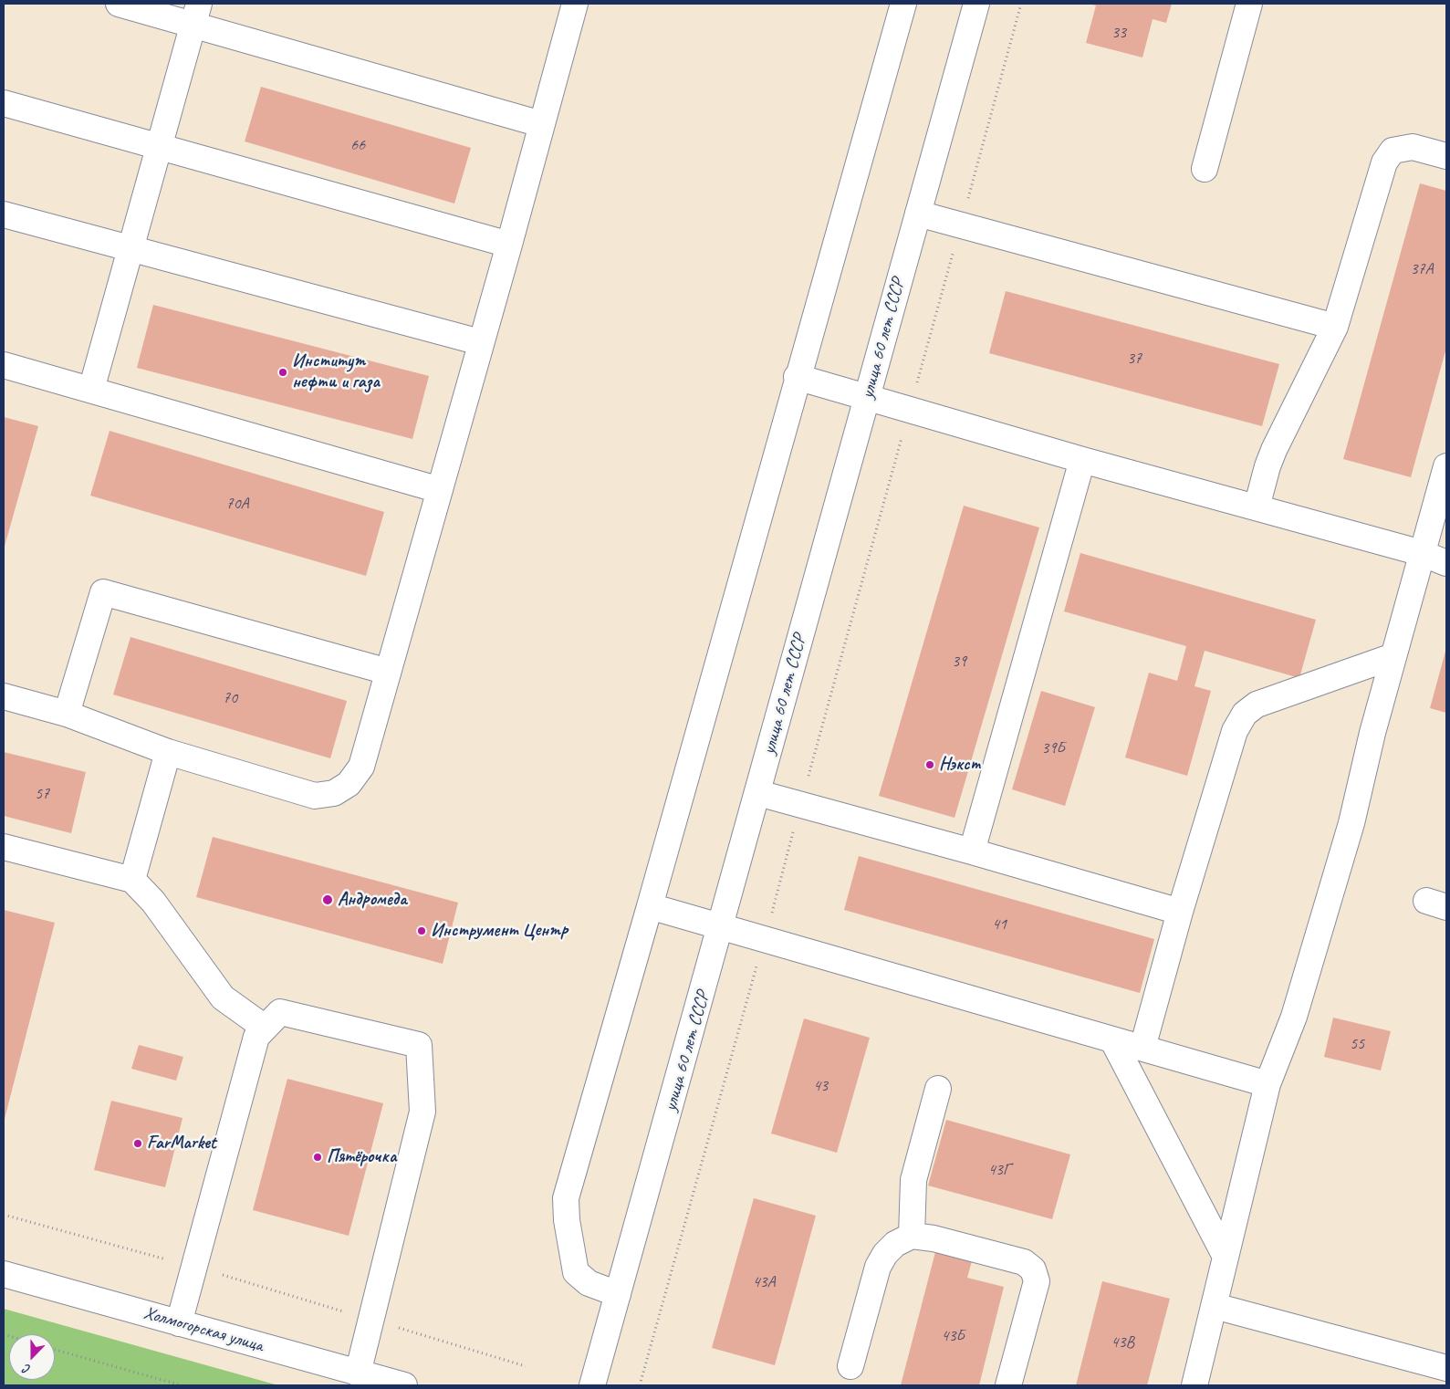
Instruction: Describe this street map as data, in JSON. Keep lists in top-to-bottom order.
{
  "streets": {
    "main road": ["улица 60 лет СССР", "Холмогорская улица"]
  },
  "places": [
    "Институт нефти и газа",
    "Нэкст",
    "Андромеда",
    "Инструмент Центр",
    "FarMarket",
    "Пятёрочка"
  ],
  "house_numbers": [
    "33",
    "66",
    "37А",
    "37",
    "70А",
    "39",
    "70",
    "39Б",
    "57",
    "41",
    "55",
    "43",
    "43Г",
    "43А",
    "43Б",
    "43В"
  ],
  "north": "bottom"
}
